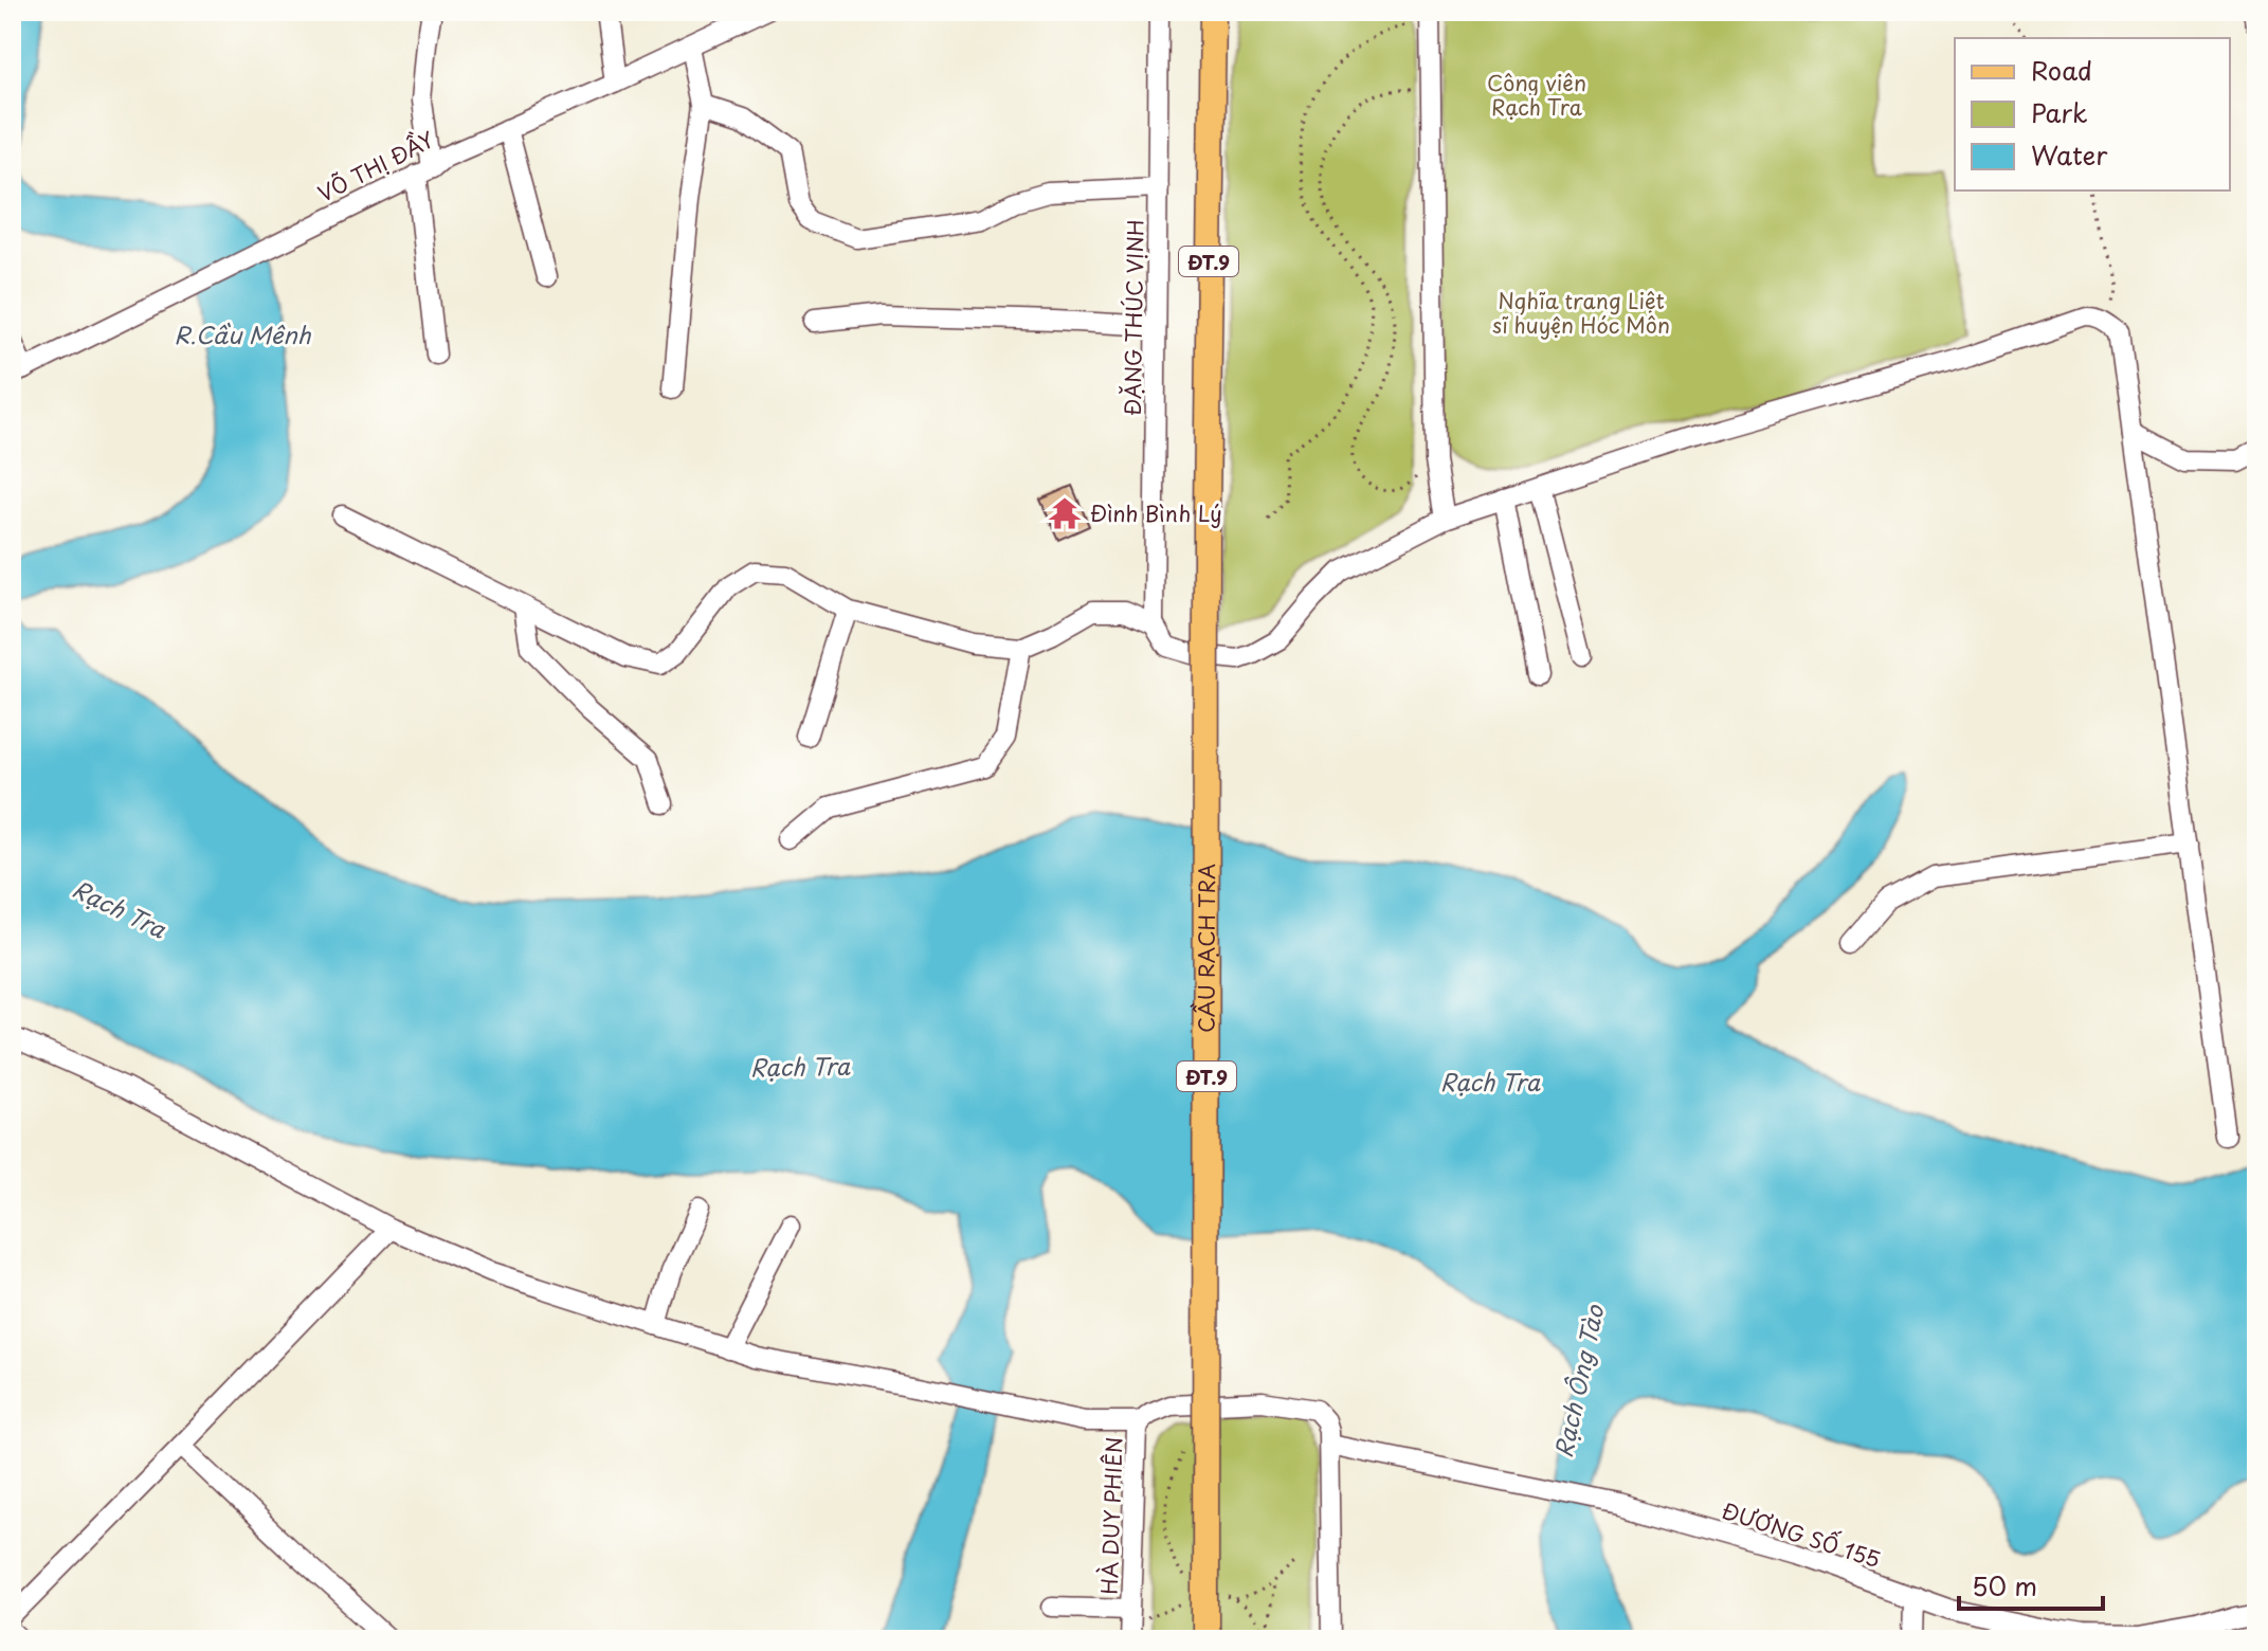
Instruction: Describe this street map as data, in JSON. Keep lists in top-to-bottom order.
{
  "streets": {
    "main road": ["ĐT.9", "CẦU RẠCH TRA"],
    "street": [
      "VÕ THỊ ĐẦY",
      "ĐẶNG THÚC VỊNH",
      "HÀ DUY PHIÊN",
      "ĐƯƠNG SỐ 155"
    ]
  },
  "crossings": [
    ["HÀ DUY PHIÊN", "ĐƯƠNG SỐ 155"]
  ],
  "water": ["R.Cầu Mênh", "Rạch Tra", "Rạch Ông Tào"],
  "parks": ["Công viên Rạch Tra", "Nghĩa trang Liệt sĩ huyện Hóc Môn"],
  "places": {
    "temple": ["Đình Bình Lý"]
  },
  "legend": ["Road", "Park", "Water"],
  "scale_bar": "50 m"
}
